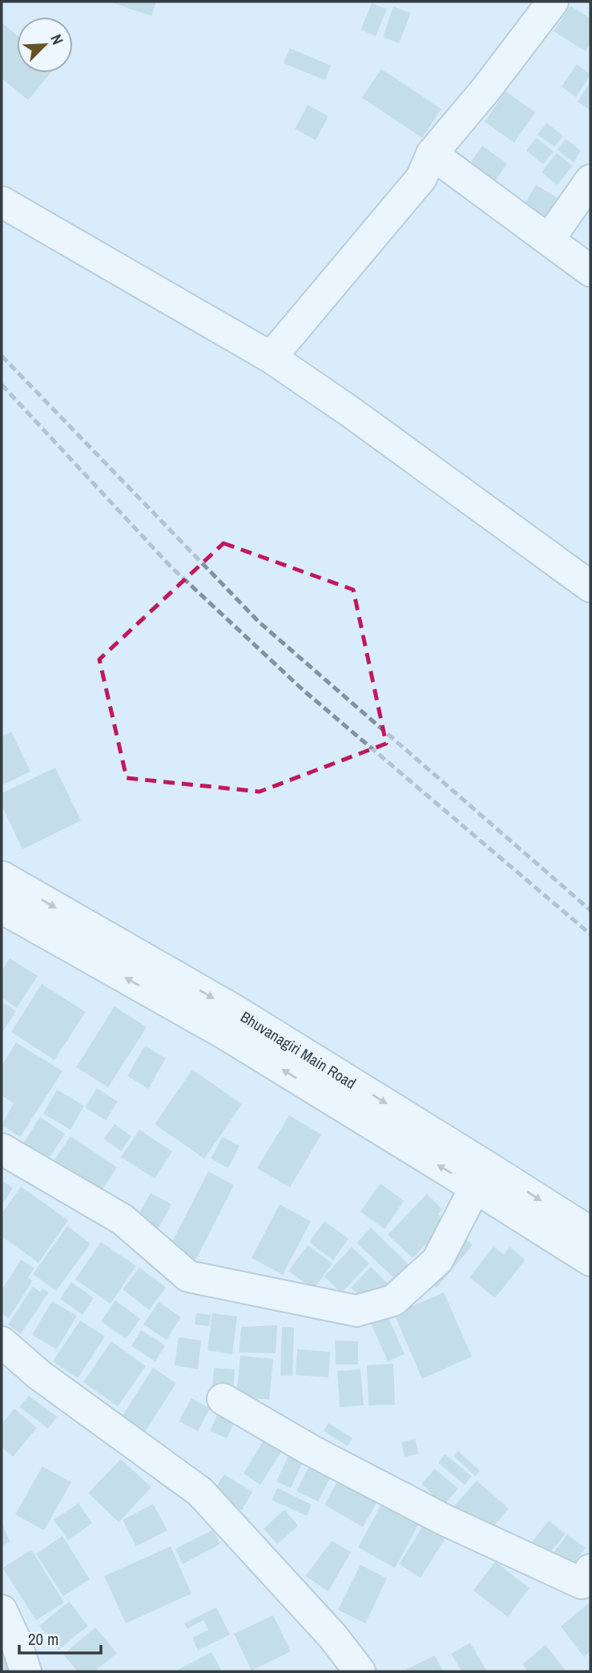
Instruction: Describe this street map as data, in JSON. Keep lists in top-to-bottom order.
{
  "streets": {
    "street": ["Bhuvanagiri Main Road"]
  },
  "scale_bar": "20 m",
  "north": "top right"
}
